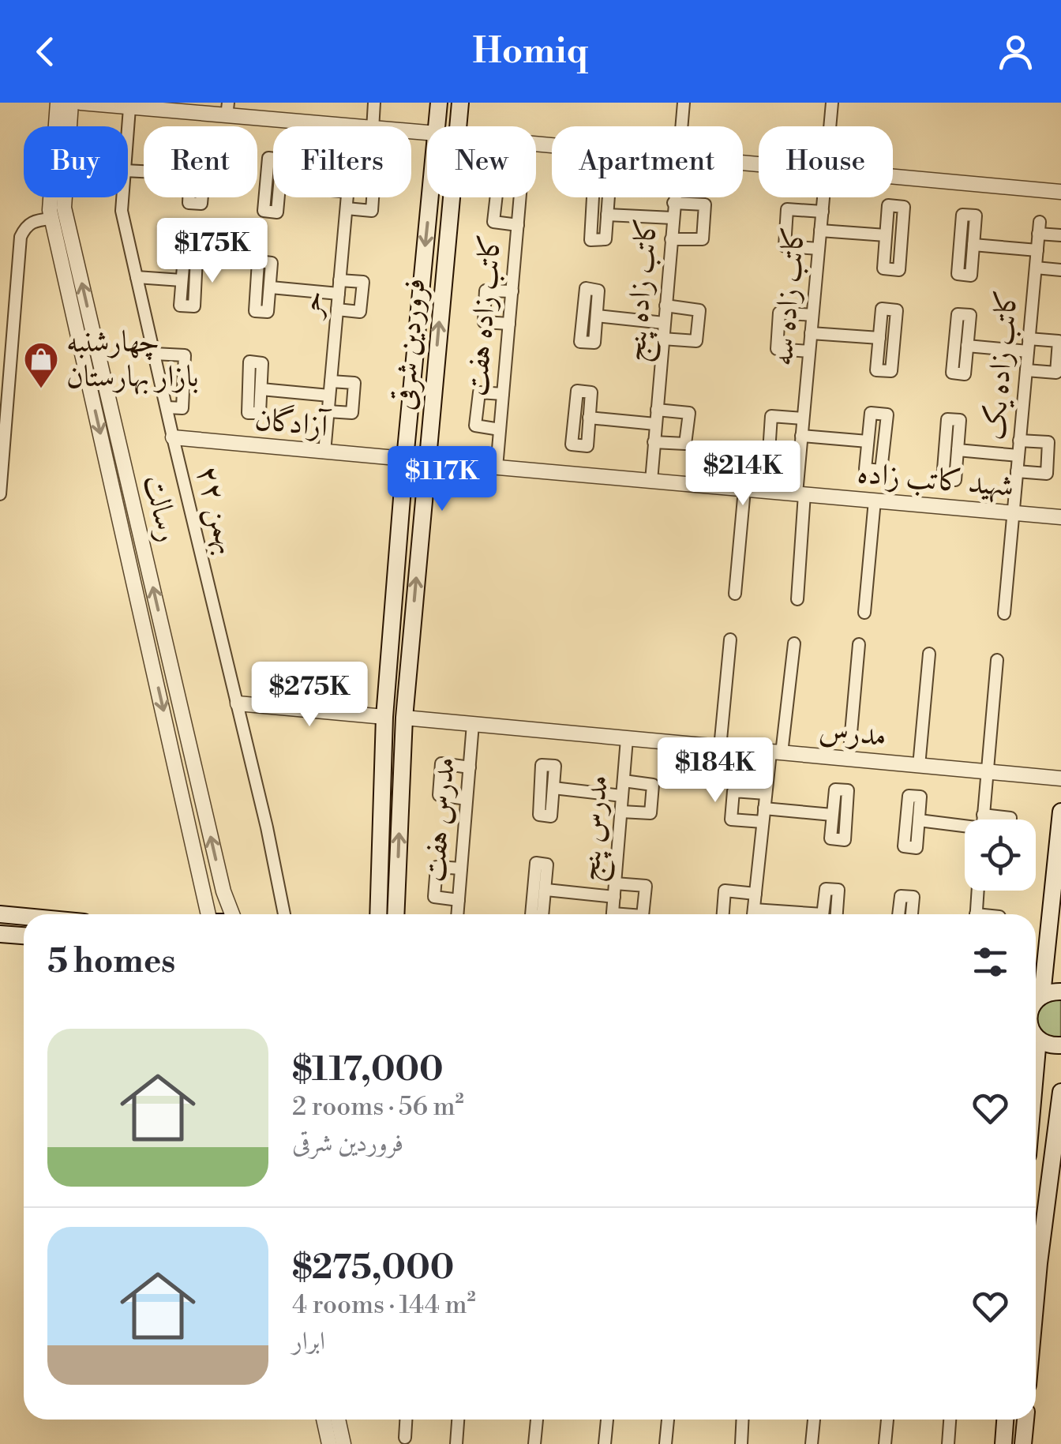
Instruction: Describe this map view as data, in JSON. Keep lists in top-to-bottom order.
{
  "streets": {
    "main road": ["فروردین شرقی"],
    "street": [
      "کاتب زاده پنج",
      "کاتب زاده سه",
      "حر",
      "کاتب زاده هفت",
      "کاتب زاده یک",
      "آزادگان",
      "شهید کاتب زاده",
      "رسالت",
      "۲۲ بهمن",
      "مدرس",
      "مدرس هفت",
      "مدرس پنج"
    ]
  },
  "crossings": [
    ["کاتب زاده پنج", "شهید کاتب زاده"],
    ["کاتب زاده سه", "شهید کاتب زاده"],
    ["حر", "آزادگان"],
    ["کاتب زاده هفت", "شهید کاتب زاده"],
    ["فروردین شرقی", "آزادگان"],
    ["فروردین شرقی", "شهید کاتب زاده"],
    ["فروردین شرقی", "مدرس"],
    ["کاتب زاده یک", "شهید کاتب زاده"],
    ["آزادگان", "۲۲ بهمن"],
    ["مدرس", "مدرس هفت"],
    ["مدرس", "مدرس پنج"]
  ],
  "places": {
    "shop": ["چهارشنبه بازار بهارستان"]
  },
  "page": {
    "header": "Homiq",
    "chip": [
      "Buy",
      "Rent",
      "Filters",
      "New",
      "Apartment",
      "House"
    ],
    "price": [
      "$175K",
      "$214K",
      "$117K",
      "$275K",
      "$184K"
    ],
    "heading": "5 homes",
    "list": [
      {
        "name": "$117,000",
        "note": "2 rooms · 56 m² · فروردین شرقی"
      },
      {
        "name": "$275,000",
        "note": "4 rooms · 144 m² · ابرار"
      }
    ]
  }
}
